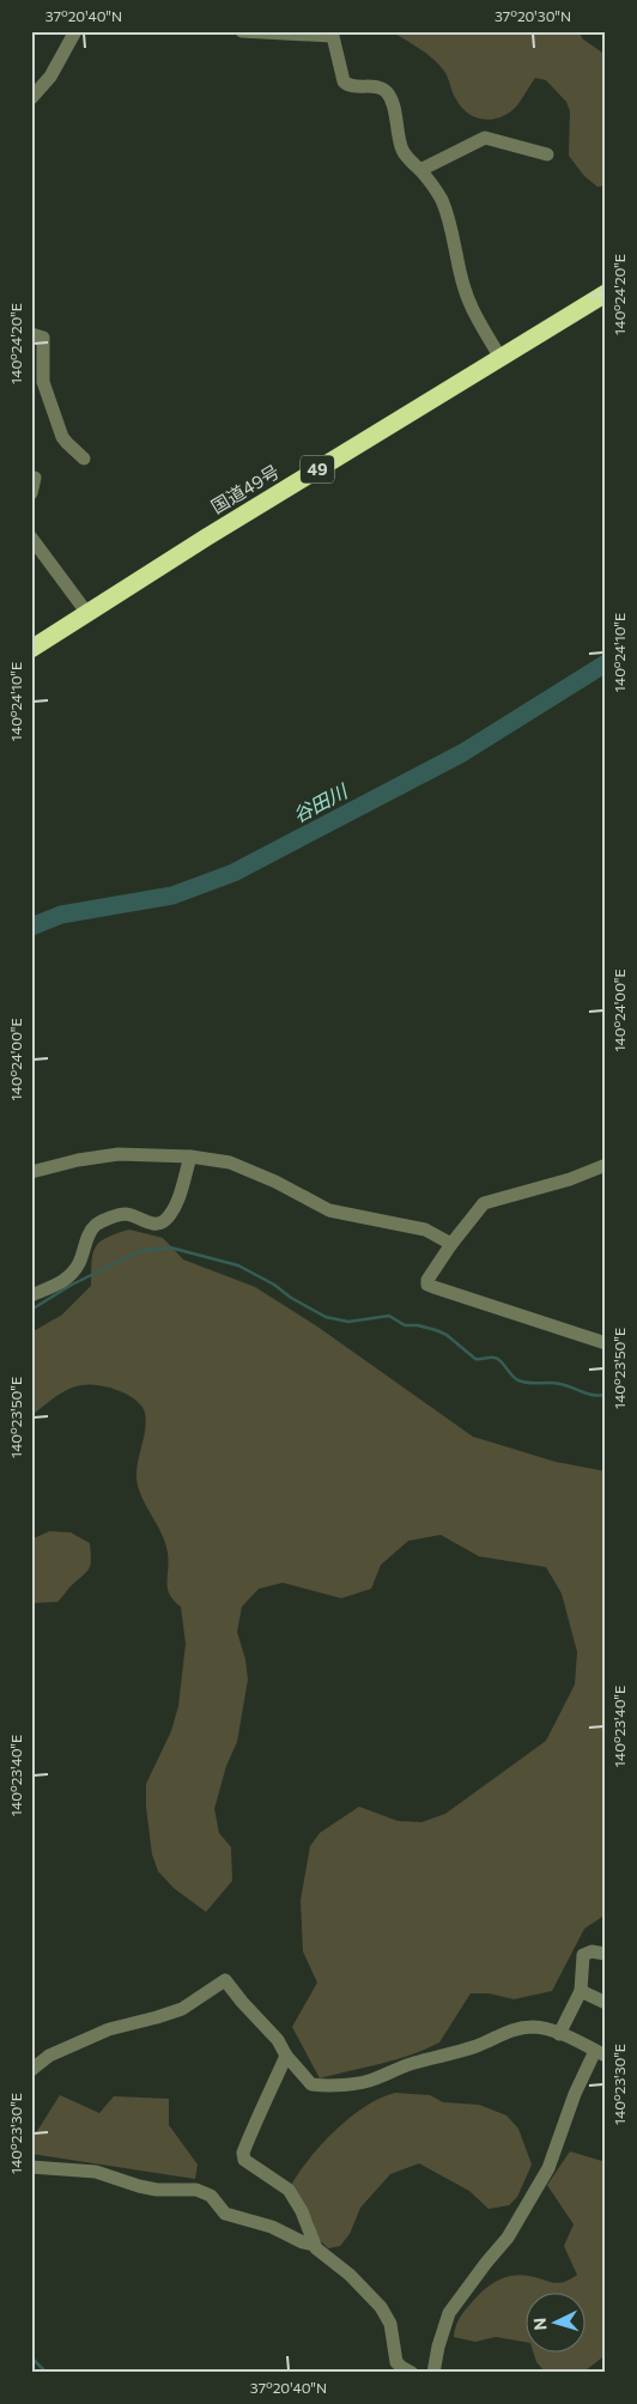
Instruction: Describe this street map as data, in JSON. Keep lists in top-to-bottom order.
{
  "streets": {
    "highway": ["49", "国道49号"]
  },
  "water": ["谷田川"],
  "north": "left",
  "coordinates": [
    "37°20'40\"N",
    "37°20'30\"N",
    "140°24'20\"E",
    "140°24'10\"E",
    "140°24'00\"E",
    "140°23'50\"E",
    "140°23'40\"E",
    "140°23'30\"E"
  ]
}
